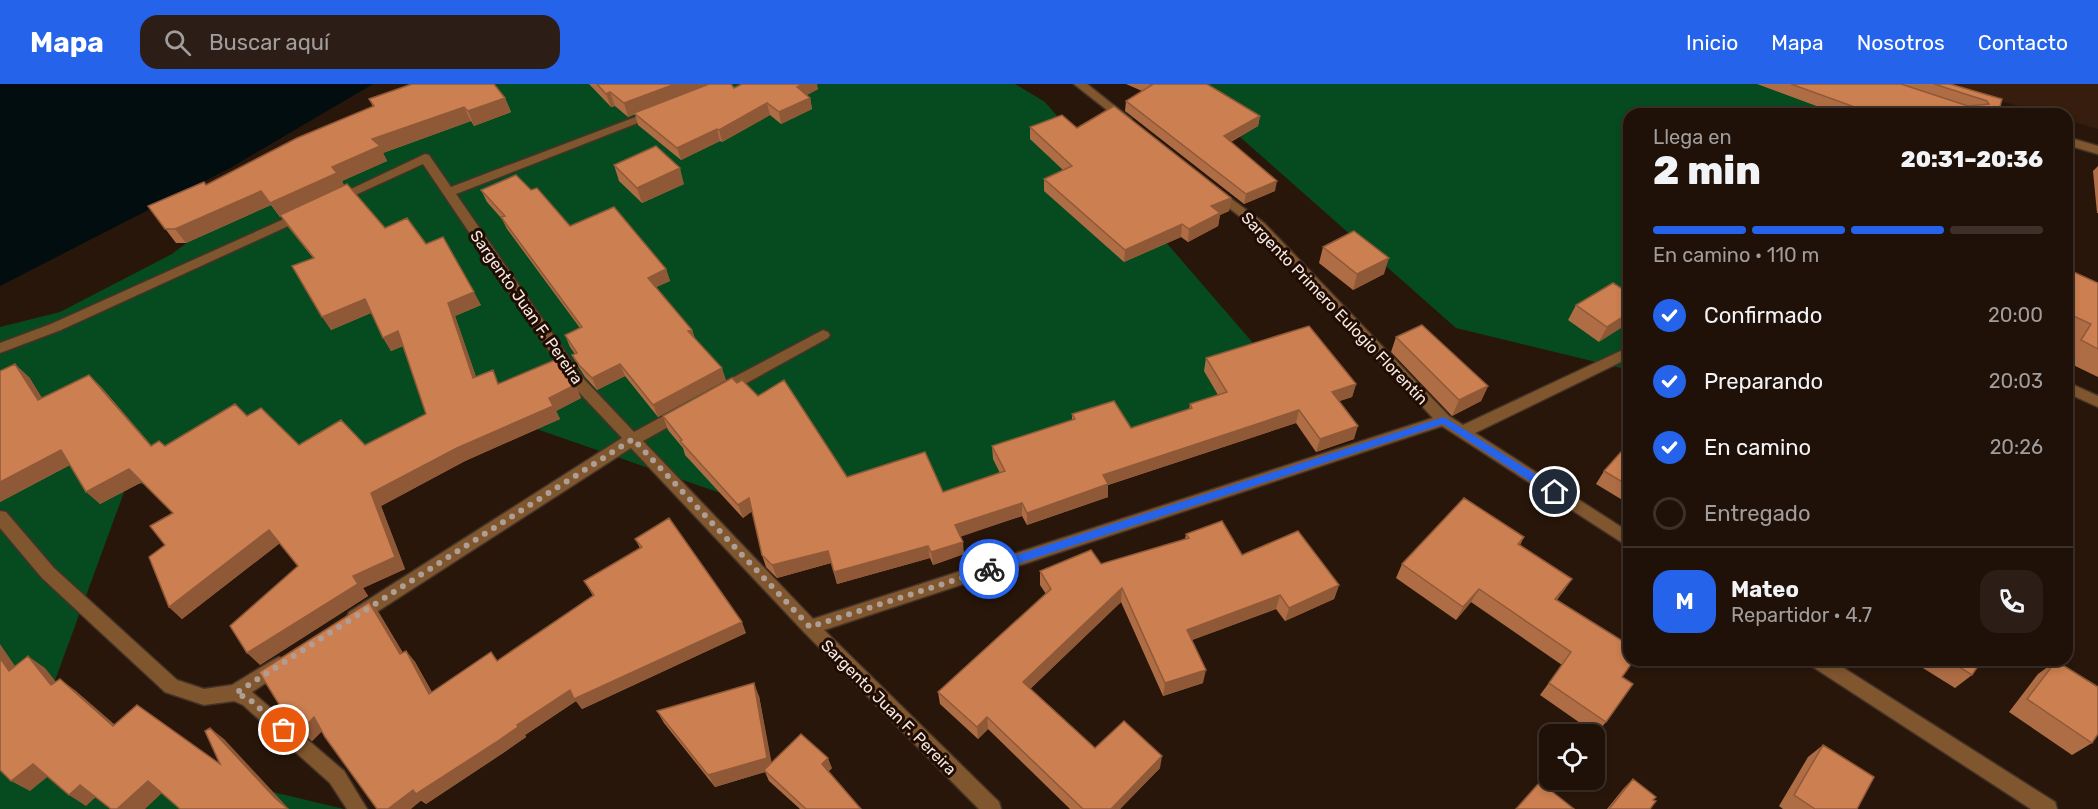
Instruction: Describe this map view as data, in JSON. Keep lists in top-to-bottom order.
{
  "streets": {
    "street": ["Sargento Juan F. Pereira", "Sargento Primero Eulogio Florentín"]
  },
  "page": {
    "header": "Mapa",
    "search": "Buscar aquí",
    "nav": [
      "Inicio",
      "Mapa",
      "Nosotros",
      "Contacto"
    ],
    "heading": ["2 min", "Llega en", "20:31–20:36"],
    "panel": ["Mateo", "Repartidor · 4.7"],
    "bar": "En camino · 110 m",
    "list": [
      ["Confirmado", "20:00"],
      ["Preparando", "20:03"],
      ["En camino", "20:26"],
      "Entregado"
    ],
    "round": "M"
  }
}
